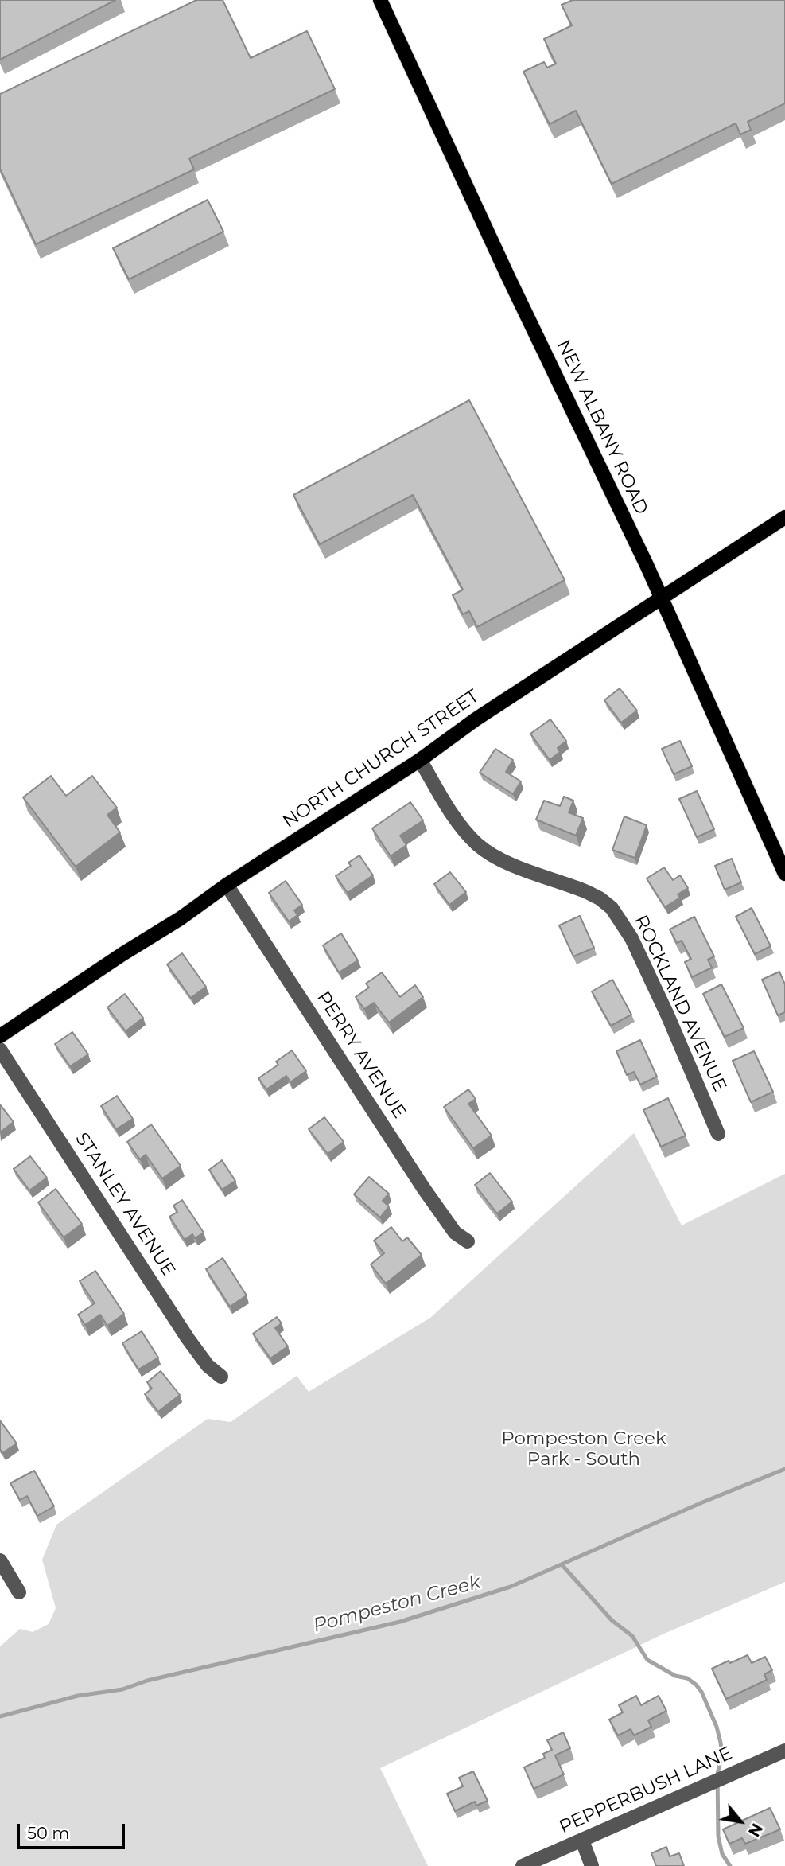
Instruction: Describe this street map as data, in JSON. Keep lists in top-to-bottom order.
{
  "streets": {
    "main road": ["NEW ALBANY ROAD", "NORTH CHURCH STREET"],
    "street": [
      "ROCKLAND AVENUE",
      "PERRY AVENUE",
      "STANLEY AVENUE",
      "PEPPERBUSH LANE"
    ]
  },
  "crossings": [
    ["NEW ALBANY ROAD", "NORTH CHURCH STREET"],
    ["NORTH CHURCH STREET", "ROCKLAND AVENUE"],
    ["NORTH CHURCH STREET", "PERRY AVENUE"]
  ],
  "water": ["Pompeston Creek"],
  "parks": ["Pompeston Creek Park - South"],
  "scale_bar": "50 m",
  "north": "bottom right"
}
